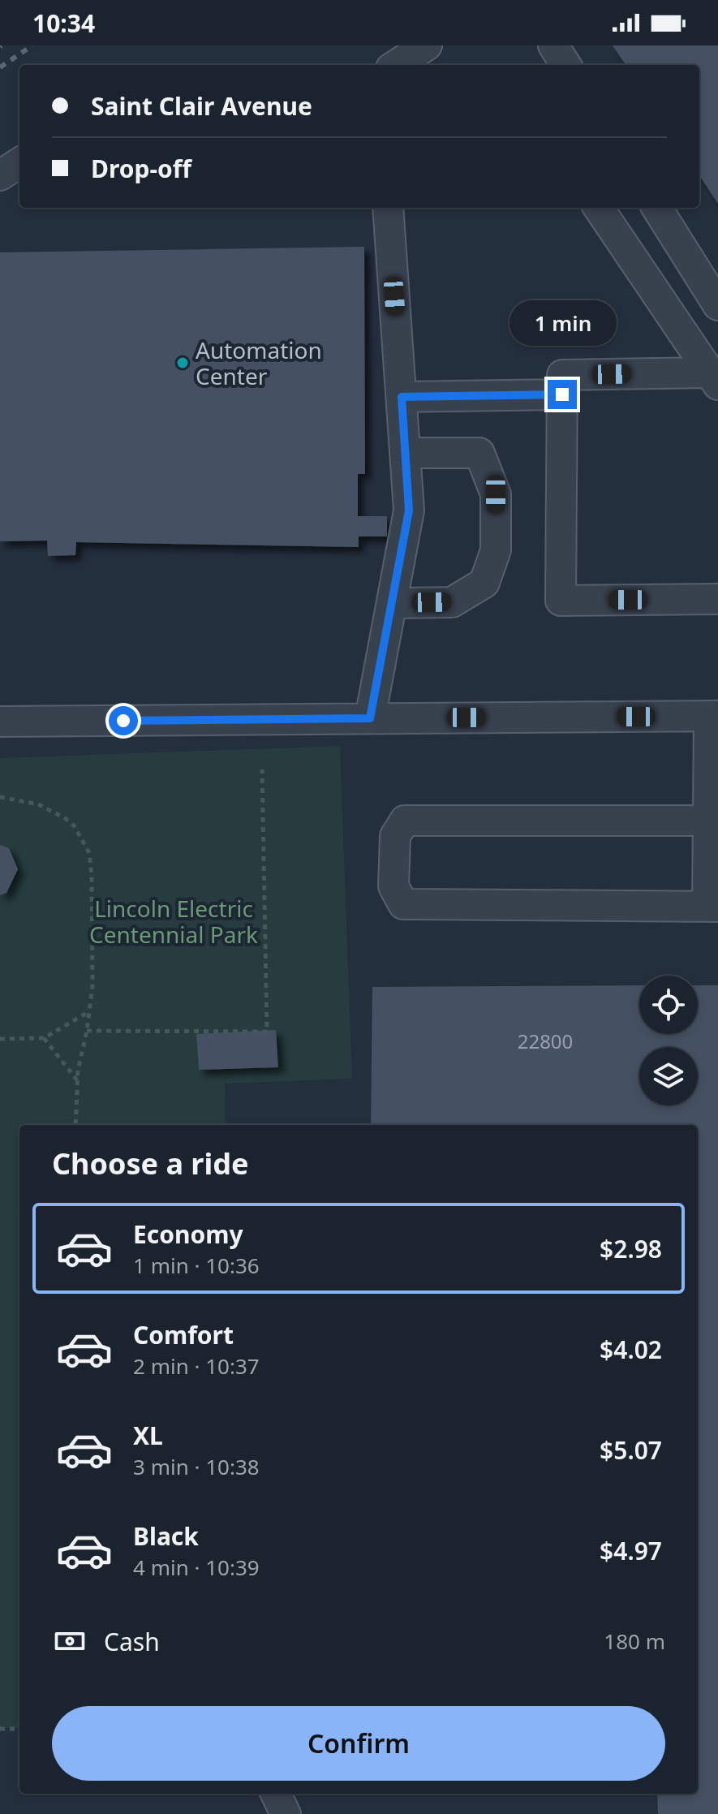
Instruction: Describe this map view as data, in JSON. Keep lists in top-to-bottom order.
{
  "parks": ["Lincoln Electric Centennial Park"],
  "places": ["Automation Center"],
  "house_numbers": ["22800"],
  "page": {
    "status": "10:34",
    "banner": ["Saint Clair Avenue", "Drop-off"],
    "bubble": "1 min",
    "heading": "Choose a ride",
    "list": [
      {
        "name": "Economy",
        "note": "1 min · 10:36",
        "value": "$2.98"
      },
      {
        "name": "Comfort",
        "note": "2 min · 10:37",
        "value": "$4.02"
      },
      {
        "name": "XL",
        "note": "3 min · 10:38",
        "value": "$5.07"
      },
      {
        "name": "Black",
        "note": "4 min · 10:39",
        "value": "$4.97"
      }
    ],
    "pay": ["Cash", "180 m"],
    "buttons": "Confirm"
  }
}
